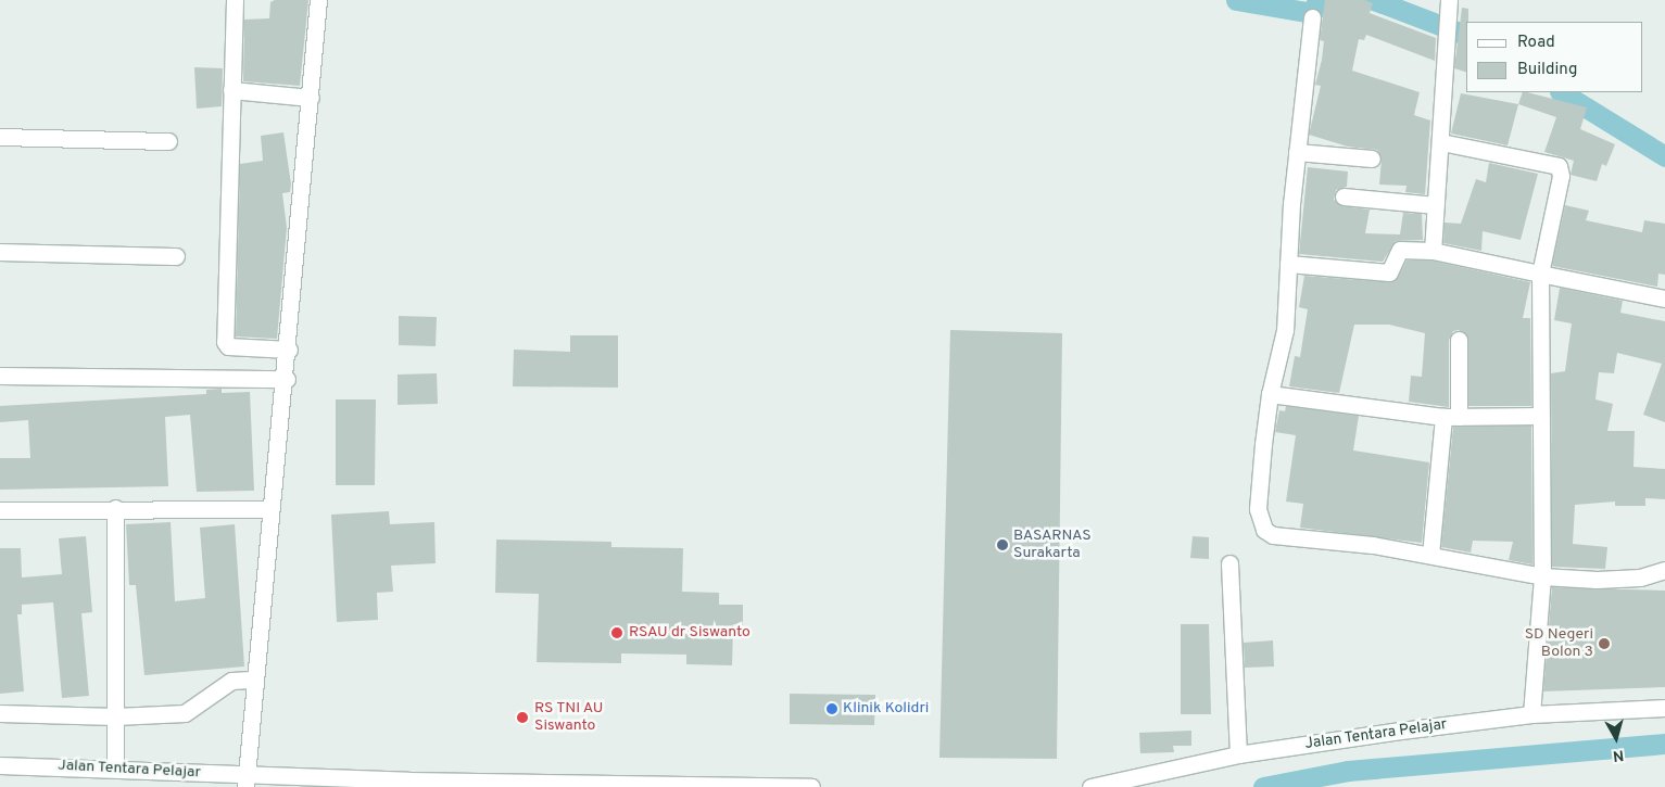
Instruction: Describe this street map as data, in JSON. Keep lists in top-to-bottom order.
{
  "streets": {
    "street": ["Jalan Tentara Pelajar"]
  },
  "places": [
    "BASARNAS Surakarta",
    "RSAU dr Siswanto",
    "SD Negeri Bolon 3",
    "Klinik Kolidri",
    "RS TNI AU Siswanto"
  ],
  "legend": ["Road", "Building"],
  "north": "bottom"
}
